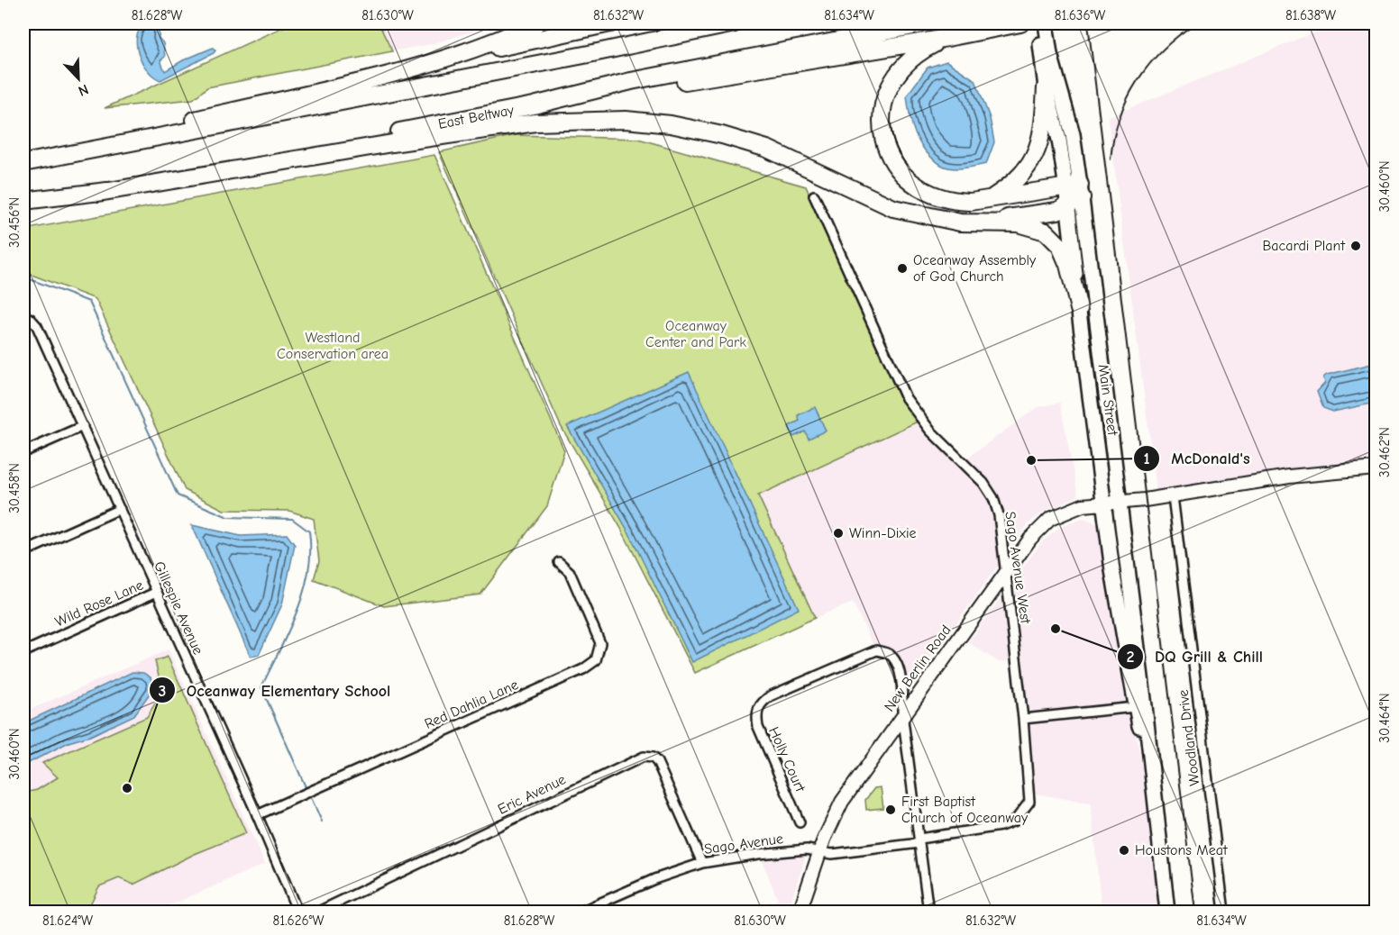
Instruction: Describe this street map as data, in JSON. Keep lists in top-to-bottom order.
{
  "streets": {
    "highway": ["East Beltway"],
    "main road": ["Main Street"],
    "street": [
      "Sago Avenue West",
      "Wild Rose Lane",
      "Gillespie Avenue",
      "New Berlin Road",
      "Red Dahlia Lane",
      "Woodland Drive",
      "Holly Court",
      "Eric Avenue",
      "Sago Avenue"
    ]
  },
  "crossings": [
    ["Main Street", "New Berlin Road"],
    ["Sago Avenue West", "New Berlin Road"],
    ["Sago Avenue West", "Sago Avenue"],
    ["Wild Rose Lane", "Gillespie Avenue"],
    ["Gillespie Avenue", "Red Dahlia Lane"],
    ["New Berlin Road", "Woodland Drive"],
    ["New Berlin Road", "Holly Court"],
    ["New Berlin Road", "Sago Avenue"],
    ["Holly Court", "Sago Avenue"],
    ["Eric Avenue", "Sago Avenue"]
  ],
  "parks": ["Oceanway Center and Park", "Westland Conservation area"],
  "places": [
    "Bacardi Plant",
    "Oceanway Assembly of God Church",
    "McDonald's",
    "Winn-Dixie",
    "DQ Grill & Chill",
    "Oceanway Elementary School",
    "First Baptist Church of Oceanway",
    "Houstons Meat"
  ],
  "north": "bottom right",
  "coordinates": [
    "81.628°W",
    "81.630°W",
    "81.632°W",
    "81.634°W",
    "81.636°W",
    "81.638°W",
    "30.460°N",
    "30.456°N",
    "30.462°N",
    "30.458°N",
    "30.464°N",
    "81.624°W",
    "81.626°W"
  ]
}
